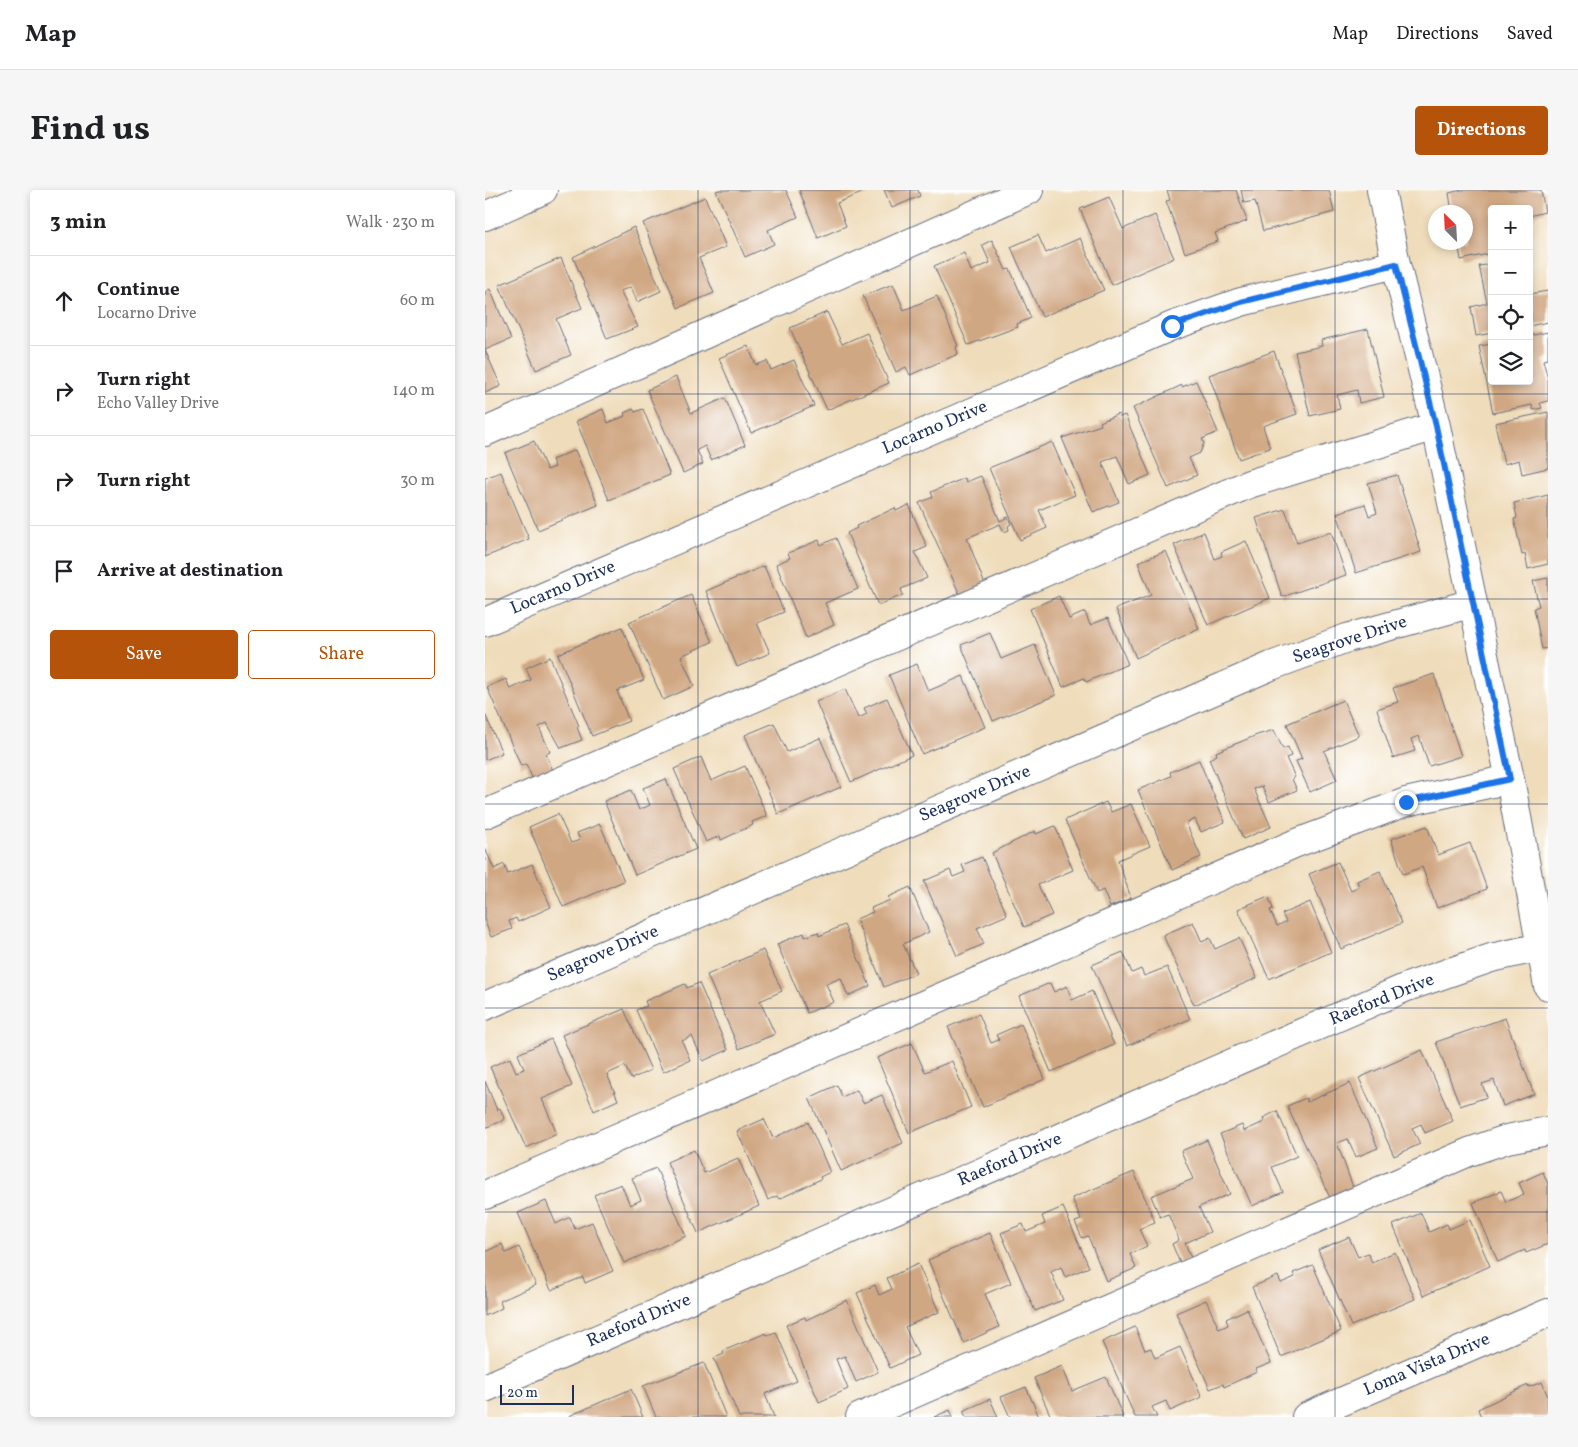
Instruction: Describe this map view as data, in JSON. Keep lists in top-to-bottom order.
{
  "streets": {
    "street": [
      "Locarno Drive",
      "Seagrove Drive",
      "Raeford Drive",
      "Loma Vista Drive"
    ]
  },
  "scale_bar": "20 m",
  "north": "top left",
  "page": {
    "header": "Map",
    "nav": ["Map", "Directions", "Saved"],
    "title": "Find us",
    "buttons": [
      "Directions",
      ["Save", "Share"]
    ],
    "heading": ["3 min", "Walk · 230 m"],
    "map_buttons": ["+", "−"],
    "list": [
      ["Continue", "Locarno Drive", "60 m"],
      ["Turn right", "Echo Valley Drive", "140 m"],
      ["Turn right", "30 m"],
      "Arrive at destination"
    ],
    "scale": "20 m"
  }
}
